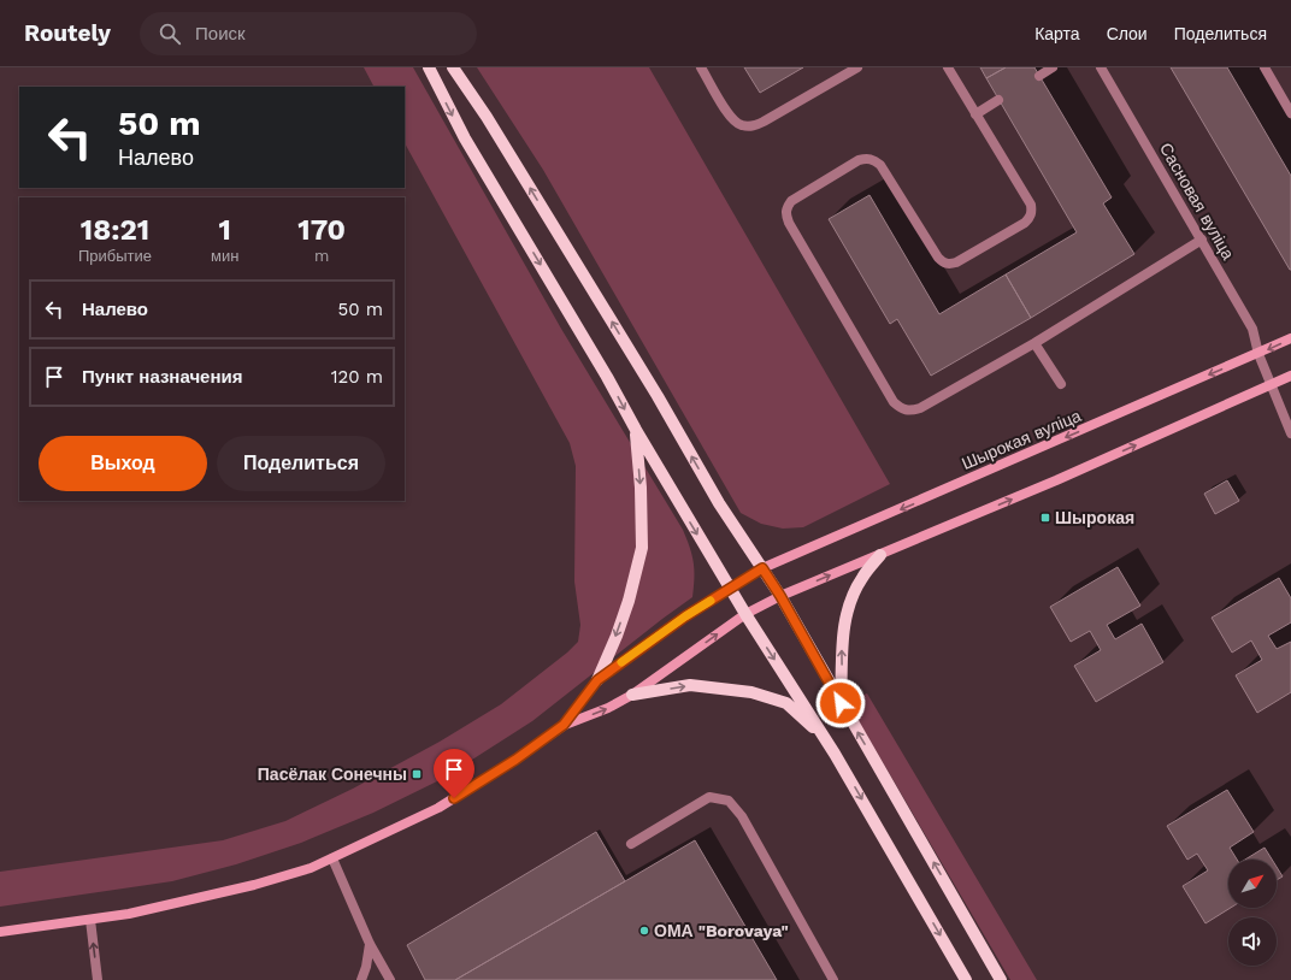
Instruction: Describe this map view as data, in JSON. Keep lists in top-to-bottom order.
{
  "streets": {
    "street": ["Сасновая вуліца", "Шырокая вуліца"]
  },
  "crossings": [
    ["Сасновая вуліца", "Шырокая вуліца"]
  ],
  "places": {
    "transit": ["Шырокая", "Пасёлак Сонечны"],
    "other": ["ОМА \"Borovaya\""]
  },
  "north": "top right",
  "page": {
    "header": "Routely",
    "search": "Поиск",
    "nav": ["Карта", "Слои", "Поделиться"],
    "turn": ["50 m", "Налево"],
    "eta": [
      "18:21",
      "Прибытие",
      "1",
      "мин",
      "170",
      "m"
    ],
    "list": [
      {
        "name": "Налево",
        "value": "50 m"
      },
      {
        "name": "Пункт назначения",
        "value": "120 m"
      }
    ],
    "buttons": ["Выход", "Поделиться"]
  }
}
